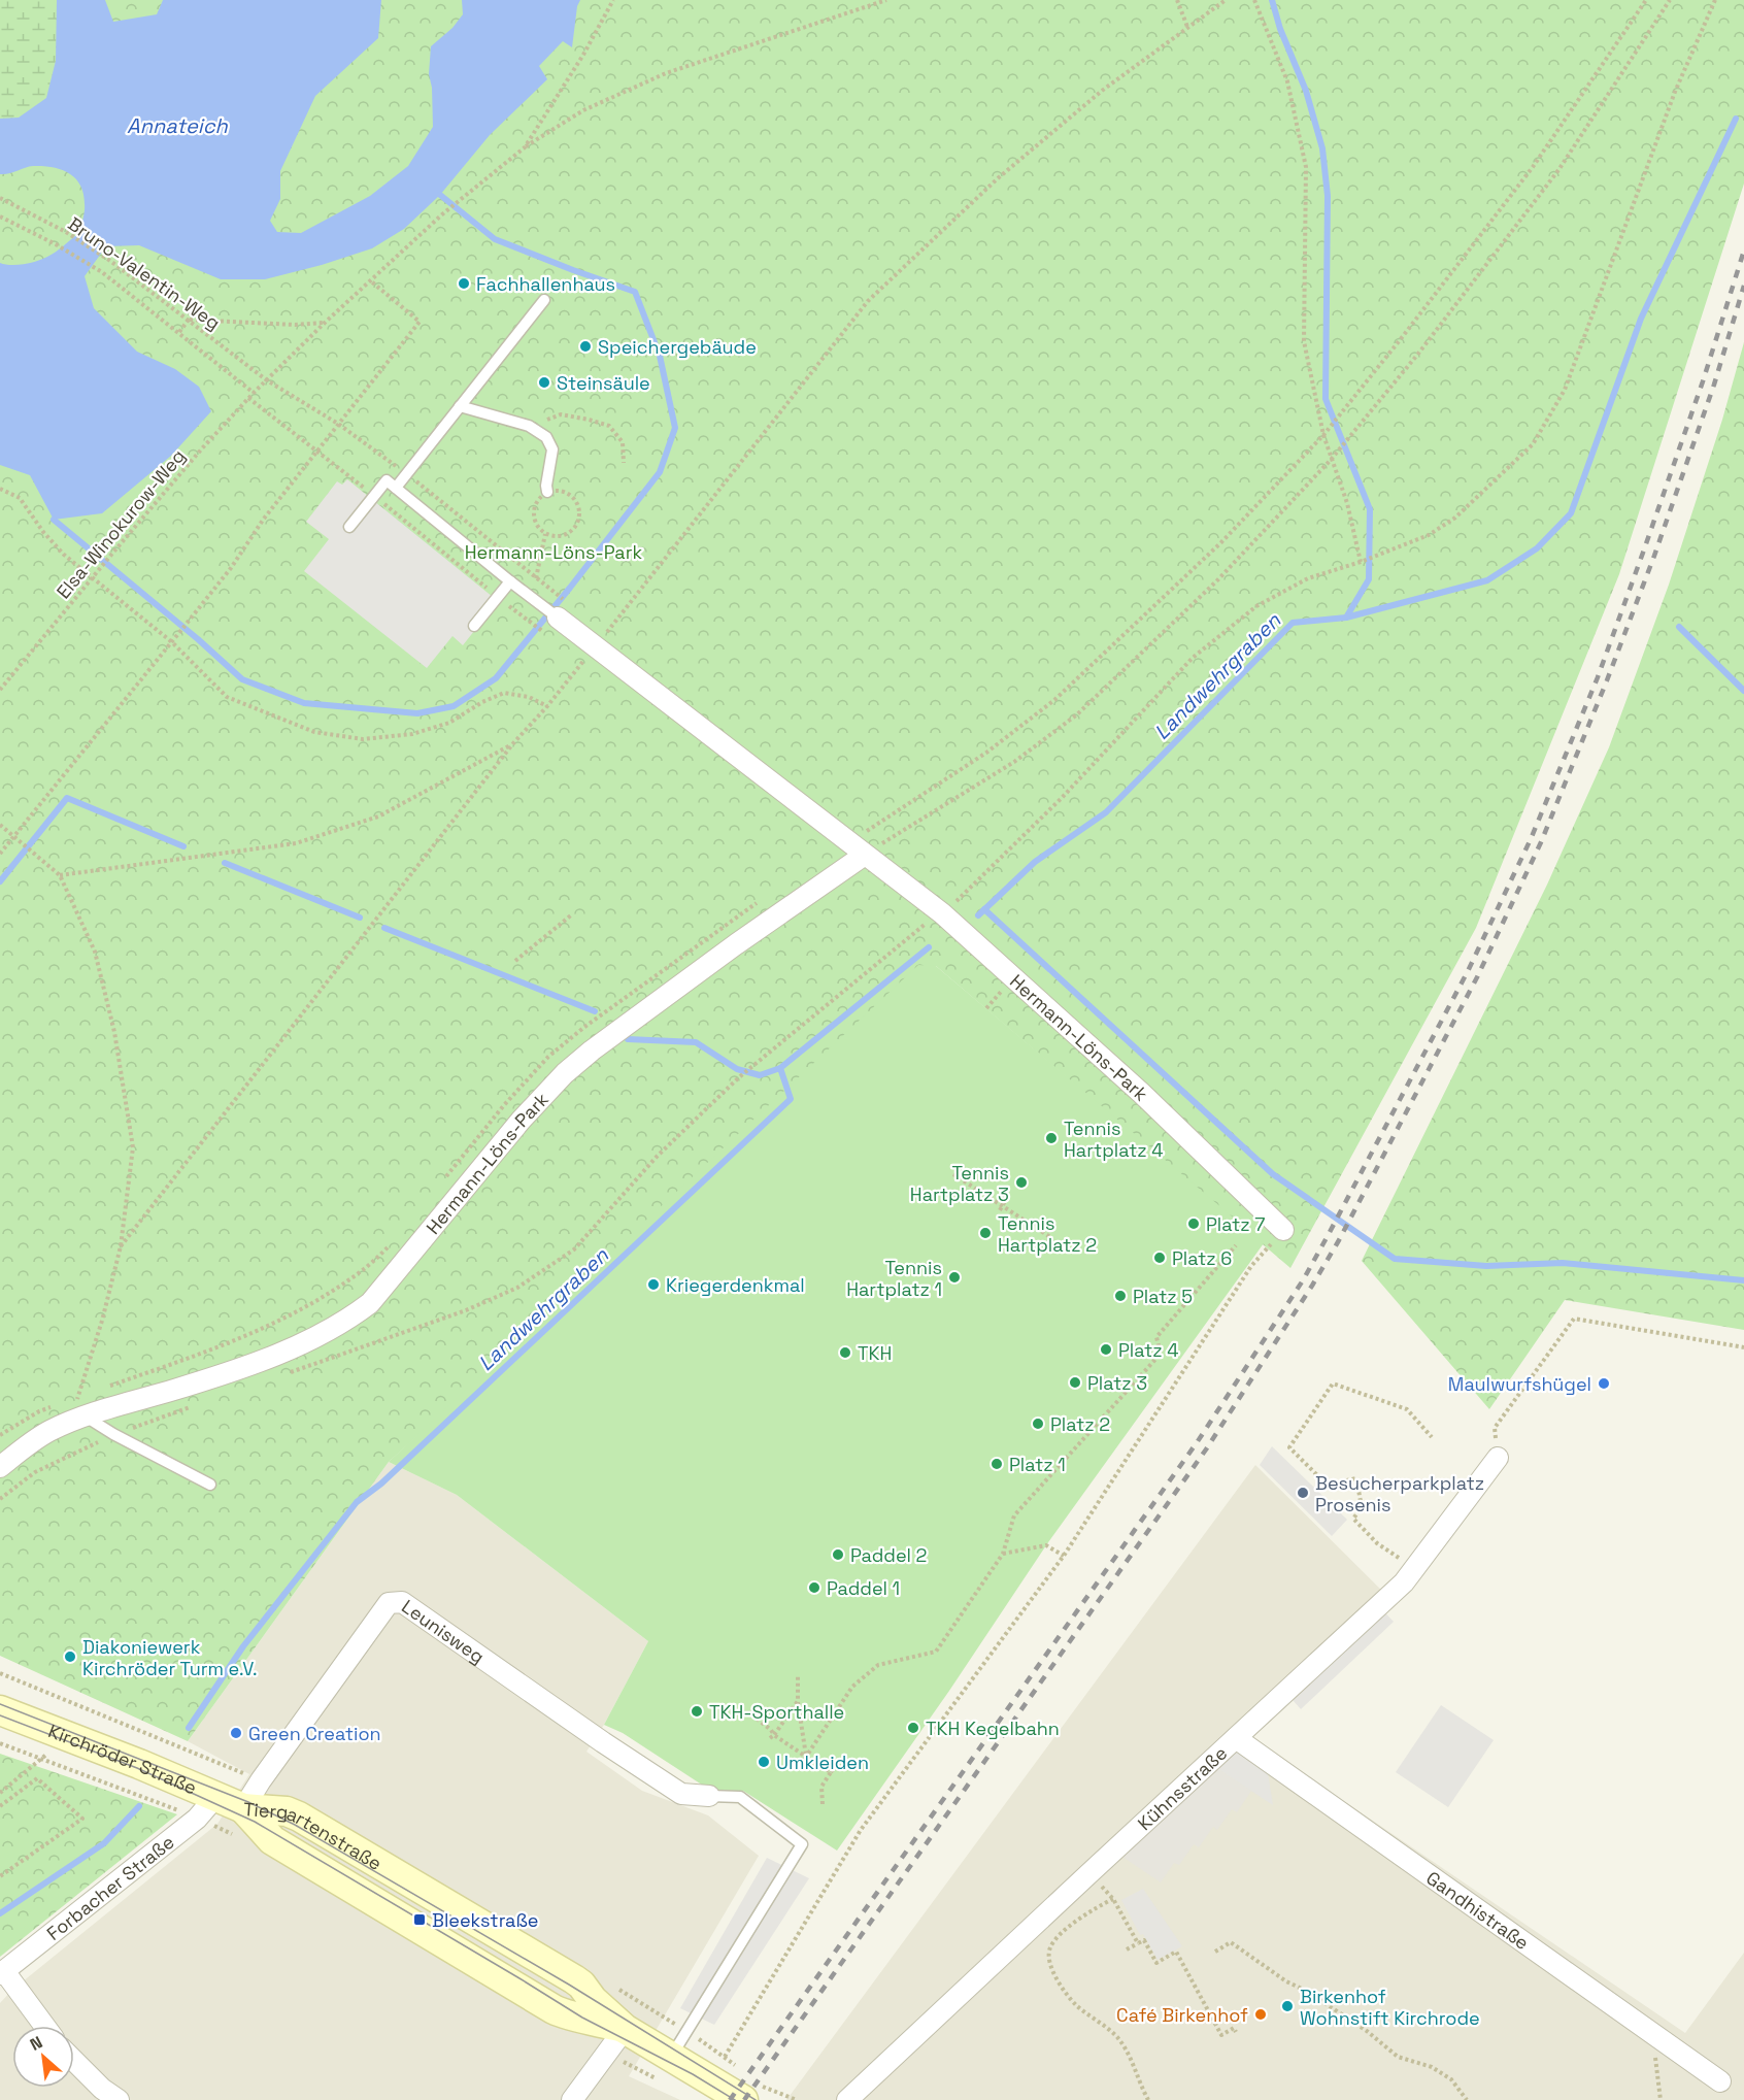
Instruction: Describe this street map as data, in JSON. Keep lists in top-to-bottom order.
{
  "streets": {
    "main road": ["Kirchröder Straße", "Tiergartenstraße"],
    "street": [
      "Hermann-Löns-Park",
      "Leunisweg",
      "Kühnsstraße",
      "Forbacher Straße",
      "Gandhistraße"
    ],
    "path": ["Bruno-Valentin-Weg", "Elsa-Winokurow-Weg"]
  },
  "crossings": [
    ["Bruno-Valentin-Weg", "Elsa-Winokurow-Weg"],
    ["Leunisweg", "Kirchröder Straße"],
    ["Leunisweg", "Tiergartenstraße"],
    ["Kirchröder Straße", "Tiergartenstraße"],
    ["Kirchröder Straße", "Forbacher Straße"],
    ["Kühnsstraße", "Gandhistraße"]
  ],
  "water": ["Annateich", "Landwehrgraben"],
  "parks": ["Hermann-Löns-Park"],
  "places": {
    "other": [
      "Fachhallenhaus",
      "Speichergebäude",
      "Steinsäule",
      "Tennis Hartplatz 4",
      "Tennis Hartplatz 3",
      "Platz 7",
      "Tennis Hartplatz 2",
      "Platz 6",
      "Tennis Hartplatz 1",
      "Kriegerdenkmal",
      "Platz 5",
      "Platz 4",
      "TKH",
      "Platz 3",
      "Maulwurfshügel",
      "Platz 2",
      "Platz 1",
      "Besucherparkplatz Prosenis",
      "Paddel 2",
      "Paddel 1",
      "Diakoniewerk Kirchröder Turm e.V.",
      "TKH-Sporthalle",
      "TKH Kegelbahn",
      "Green Creation",
      "Umkleiden",
      "Birkenhof Wohnstift Kirchrode",
      "Café Birkenhof"
    ],
    "transit": ["Bleekstraße"]
  },
  "north": "top left"
}
